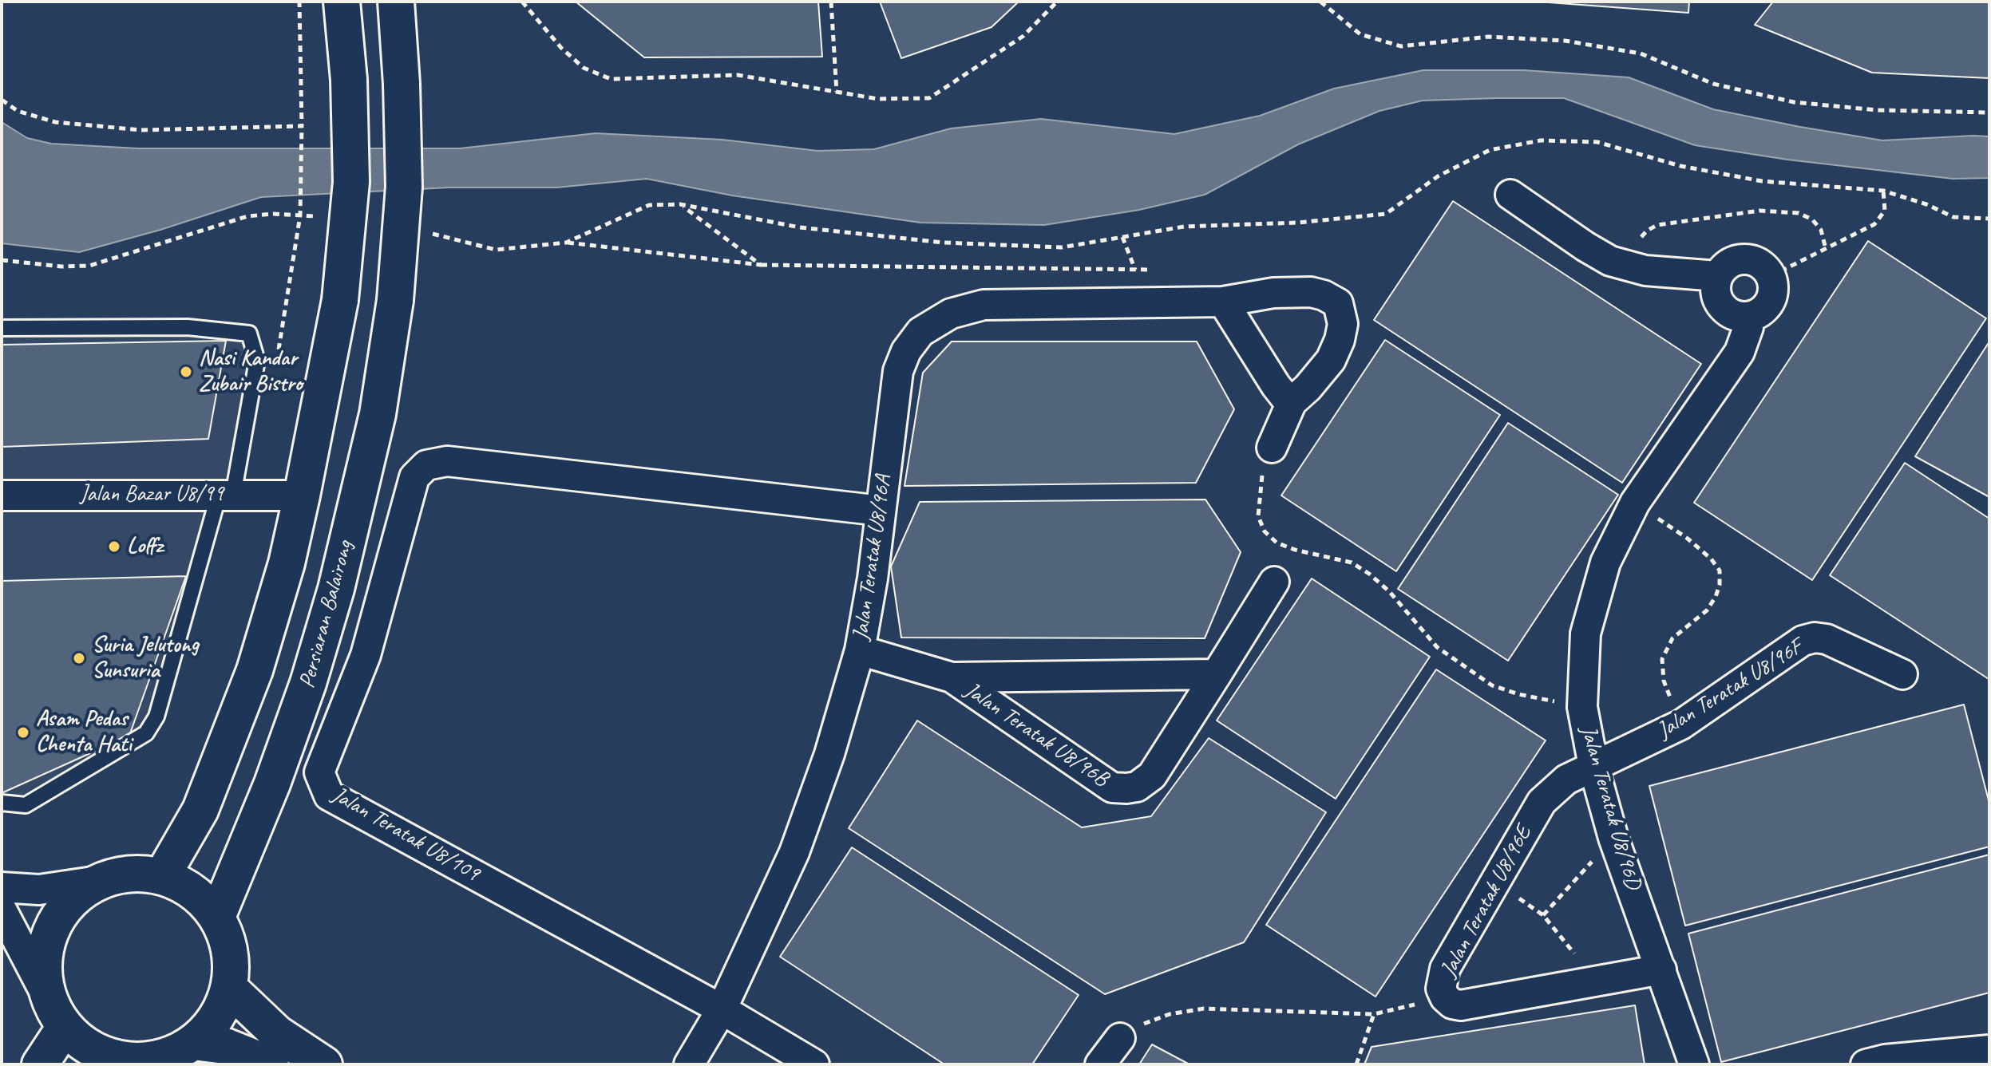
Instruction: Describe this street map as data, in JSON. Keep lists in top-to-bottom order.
{
  "streets": {
    "street": [
      "Jalan Bazar U8/99",
      "Jalan Teratak U8/96A",
      "Persiaran Balairong",
      "Jalan Teratak U8/96F",
      "Jalan Teratak U8/96B",
      "Jalan Teratak U8/96D",
      "Jalan Teratak U8/109",
      "Jalan Teratak U8/96E"
    ]
  },
  "crossings": [
    ["Jalan Teratak U8/96A", "Jalan Teratak U8/96B"],
    ["Jalan Teratak U8/96A", "Jalan Teratak U8/109"],
    ["Jalan Teratak U8/96F", "Jalan Teratak U8/96D"],
    ["Jalan Teratak U8/96F", "Jalan Teratak U8/96E"],
    ["Jalan Teratak U8/96D", "Jalan Teratak U8/96E"]
  ],
  "places": [
    "Nasi Kandar Zubair Bistro",
    "Loffz",
    "Suria Jelutong Sunsuria",
    "Asam Pedas Chenta Hati"
  ]
}
